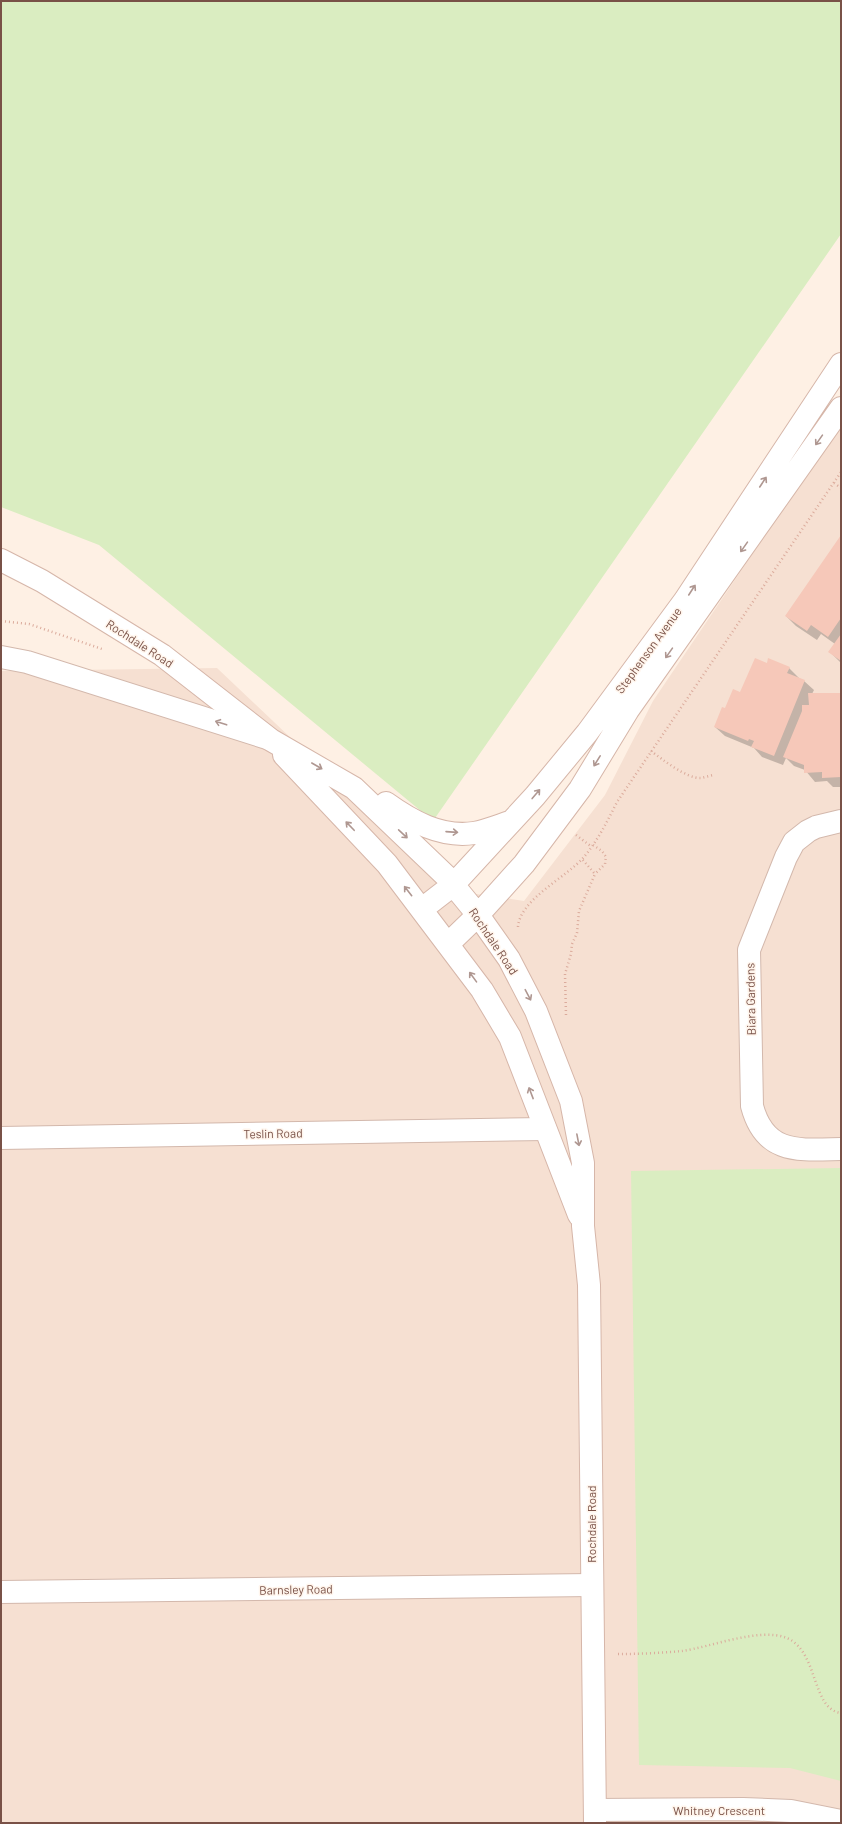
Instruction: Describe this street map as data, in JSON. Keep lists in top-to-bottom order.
{
  "streets": {
    "main road": [
      "Rochdale Road",
      "Stephenson Avenue",
      "Biara Gardens",
      "Teslin Road",
      "Barnsley Road",
      "Whitney Crescent"
    ]
  },
  "crossings": [
    ["Rochdale Road", "Stephenson Avenue"],
    ["Rochdale Road", "Teslin Road"],
    ["Rochdale Road", "Barnsley Road"],
    ["Rochdale Road", "Whitney Crescent"]
  ]
}
